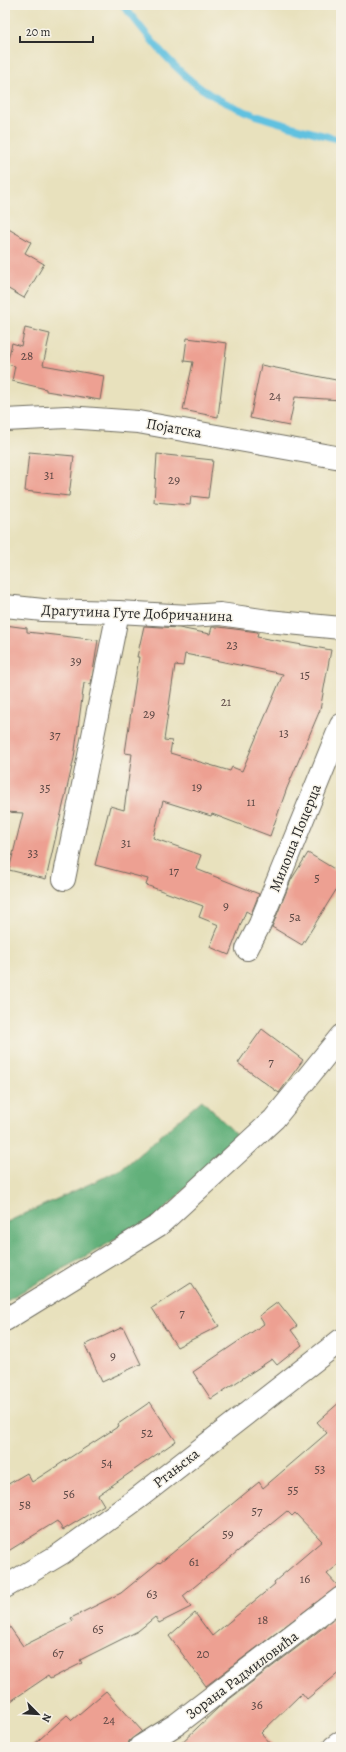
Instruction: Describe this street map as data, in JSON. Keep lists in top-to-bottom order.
{
  "streets": {
    "street": [
      "Појатска",
      "Драгутина Гуте Добричанина",
      "Милоша Поцерца",
      "Ртањска",
      "Зорана Радмиловића"
    ]
  },
  "house_numbers": [
    "28",
    "24",
    "31",
    "29",
    "23",
    "39",
    "15",
    "21",
    "29",
    "13",
    "37",
    "19",
    "35",
    "11",
    "31",
    "33",
    "17",
    "5",
    "9",
    "5a",
    "7",
    "7",
    "9",
    "52",
    "54",
    "53",
    "55",
    "56",
    "58",
    "57",
    "59",
    "61",
    "16",
    "63",
    "18",
    "65",
    "67",
    "20",
    "36",
    "24"
  ],
  "scale_bar": "20 m",
  "north": "bottom right"
}
